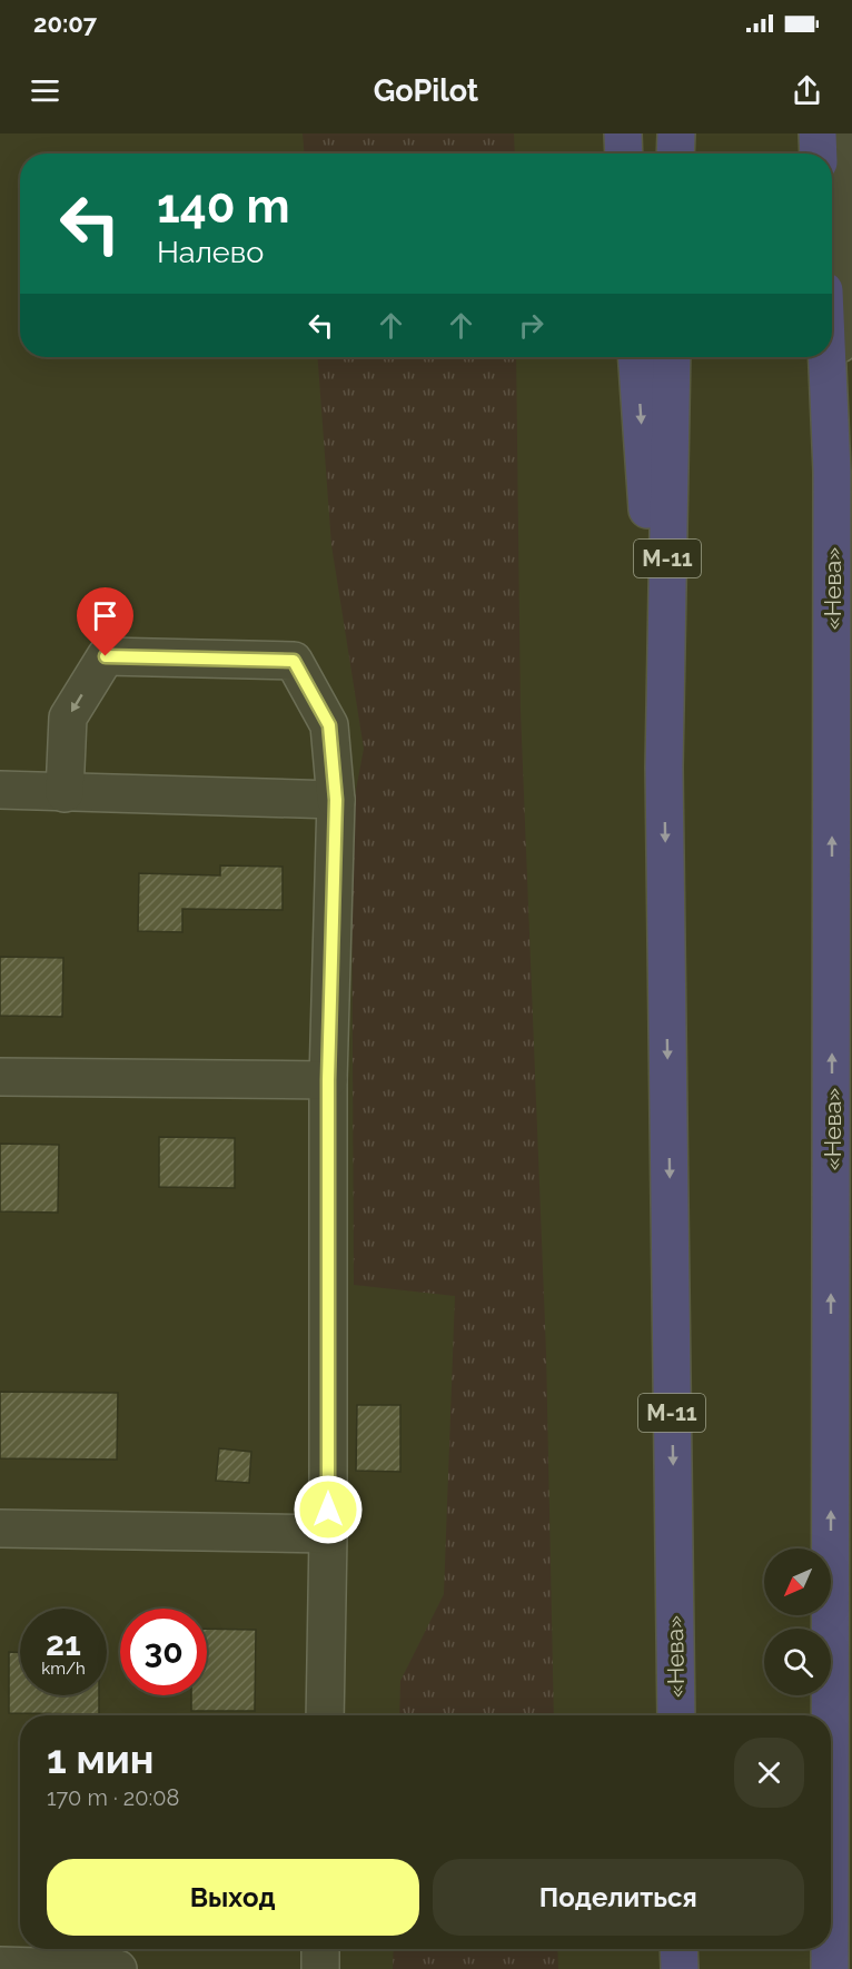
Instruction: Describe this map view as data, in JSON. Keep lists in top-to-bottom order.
{
  "streets": {
    "highway": ["М-11", "«Нева»"]
  },
  "north": "bottom left",
  "page": {
    "status": "20:07",
    "header": "GoPilot",
    "turn": ["140 m", "Налево"],
    "speed": "21 km/h",
    "limit": "30",
    "heading": ["1 мин", "170 m · 20:08"],
    "buttons": ["Выход", "Поделиться"]
  }
}
